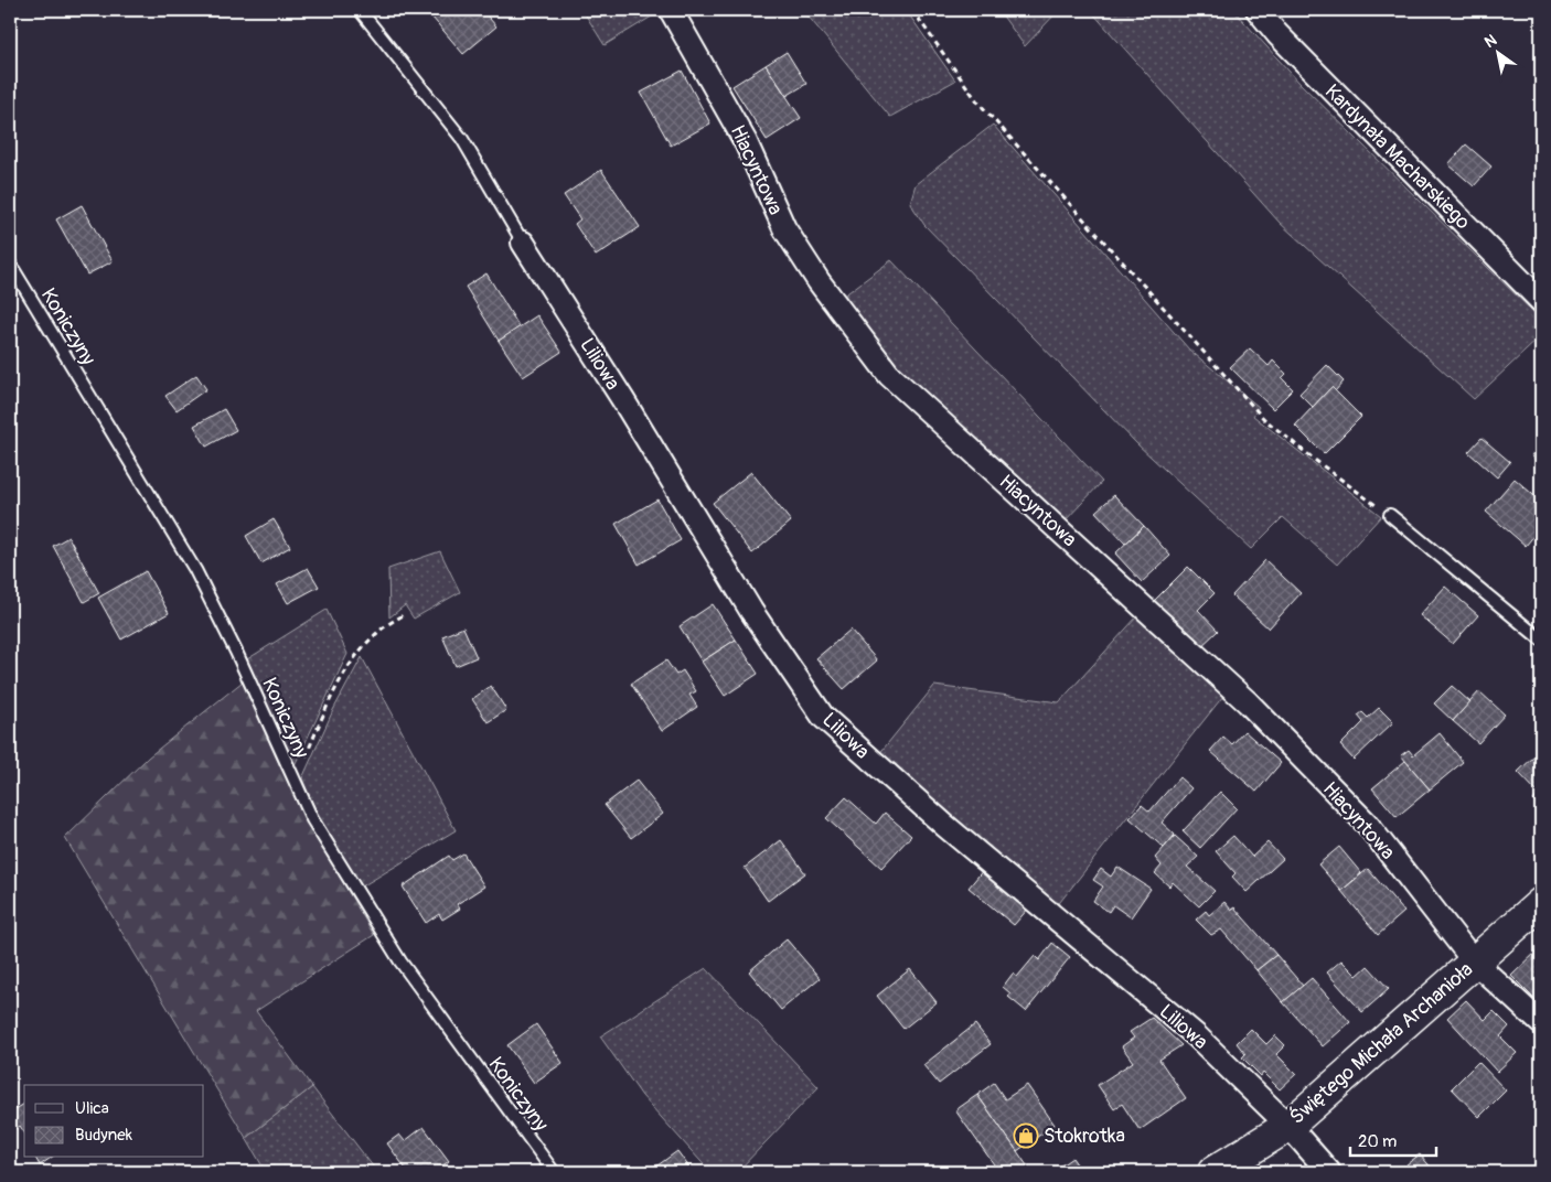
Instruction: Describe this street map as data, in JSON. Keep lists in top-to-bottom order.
{
  "streets": {
    "street": [
      "Kardynała Macharskiego",
      "Hiacyntowa",
      "Liliowa",
      "Świętego Michała Archanioła"
    ],
    "lane": ["Koniczyny"]
  },
  "crossings": [
    ["Hiacyntowa", "Świętego Michała Archanioła"],
    ["Liliowa", "Świętego Michała Archanioła"]
  ],
  "places": {
    "shop": ["Stokrotka"]
  },
  "legend": ["Ulica", "Budynek"],
  "scale_bar": "20 m",
  "north": "top left"
}
